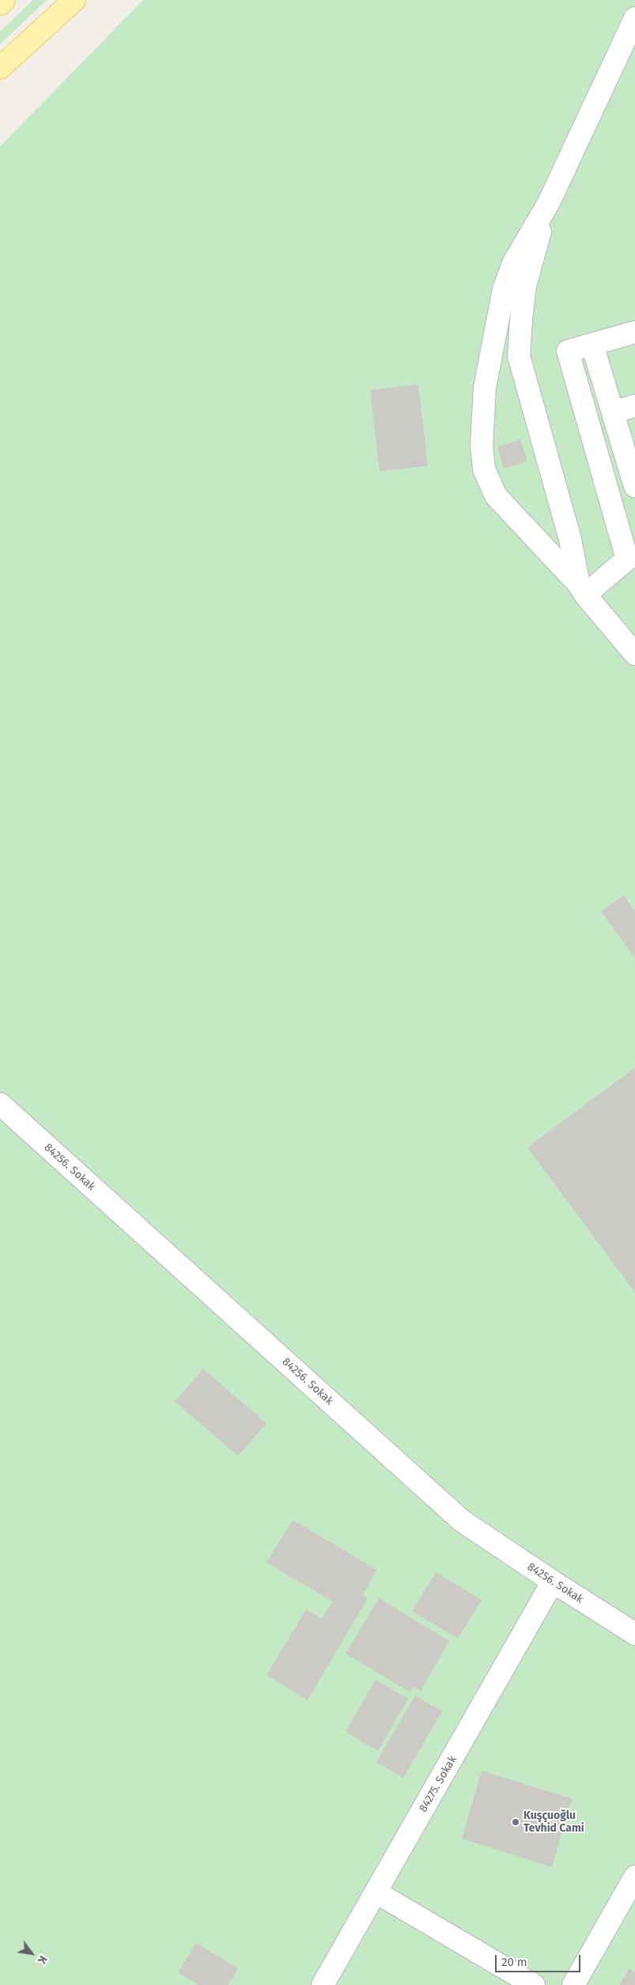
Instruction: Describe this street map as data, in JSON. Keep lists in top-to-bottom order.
{
  "streets": {
    "street": ["84256. Sokak", "84275. Sokak"]
  },
  "crossings": [
    ["84256. Sokak", "84275. Sokak"]
  ],
  "places": ["Kuşçuoğlu Tevhid Cami"],
  "scale_bar": "20 m",
  "north": "bottom right"
}
